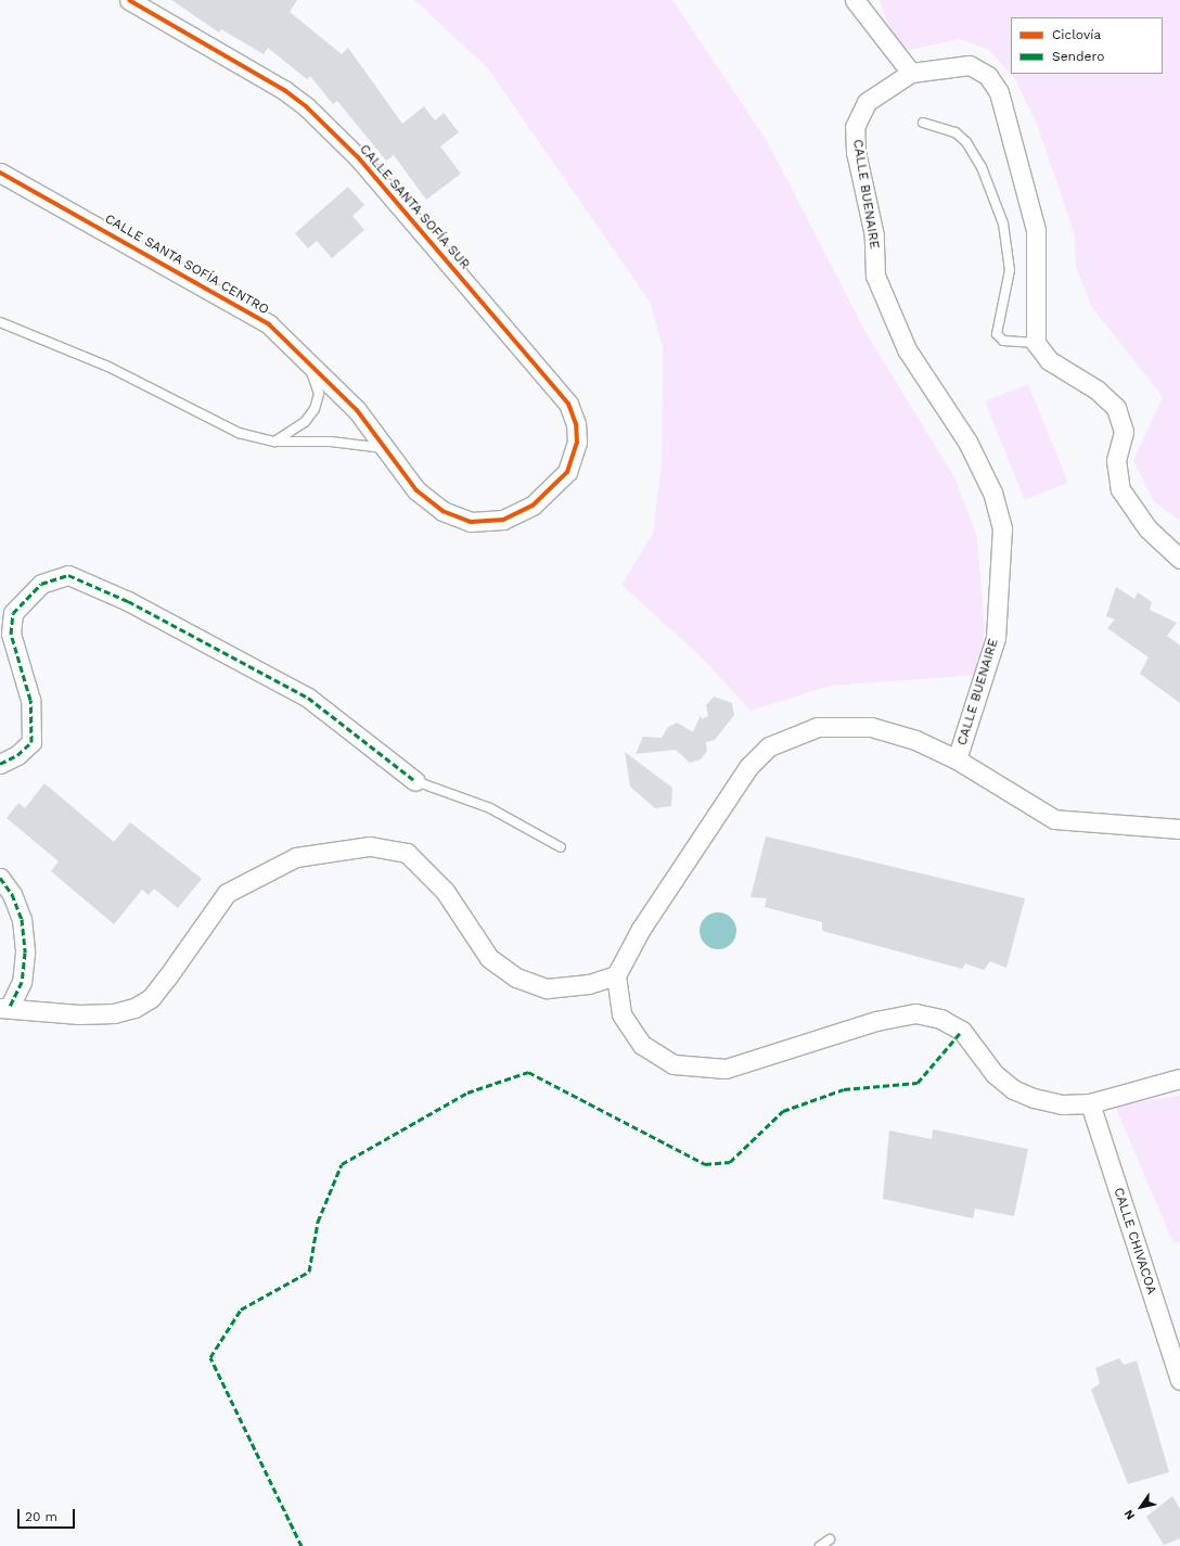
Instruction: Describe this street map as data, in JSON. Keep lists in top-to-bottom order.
{
  "streets": {
    "street": [
      "CALLE BUENAIRE",
      "CALLE SANTA SOFÍA SUR",
      "CALLE SANTA SOFÍA CENTRO",
      "CALLE CHIVACOA"
    ]
  },
  "crossings": [
    ["CALLE SANTA SOFÍA SUR", "CALLE SANTA SOFÍA CENTRO"]
  ],
  "legend": ["Ciclovía", "Sendero"],
  "scale_bar": "20 m",
  "north": "bottom left"
}
